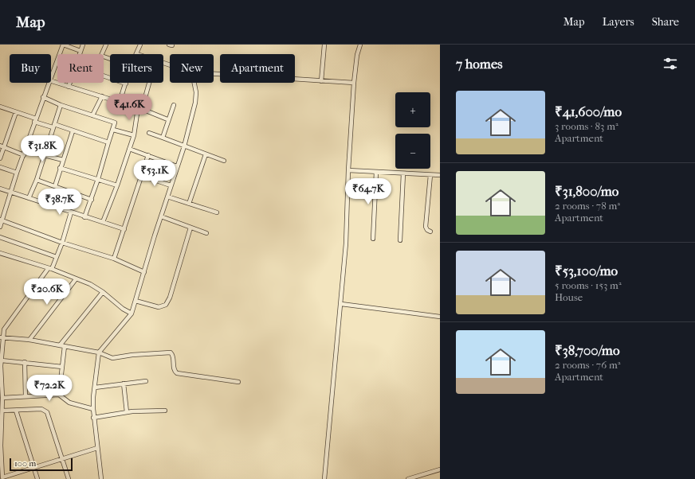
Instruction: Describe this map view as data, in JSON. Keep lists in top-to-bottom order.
{
  "scale_bar": "100 m",
  "page": {
    "header": "Map",
    "nav": ["Map", "Layers", "Share"],
    "heading": "7 homes",
    "chip": [
      "Buy",
      "Rent",
      "Filters",
      "New",
      "Apartment"
    ],
    "list": [
      {
        "name": "₹41,600/mo",
        "note": "3 rooms · 83 m² · Apartment"
      },
      {
        "name": "₹31,800/mo",
        "note": "2 rooms · 78 m² · Apartment"
      },
      {
        "name": "₹53,100/mo",
        "note": "5 rooms · 153 m² · House"
      },
      {
        "name": "₹38,700/mo",
        "note": "2 rooms · 76 m² · Apartment"
      }
    ],
    "map_buttons": ["+", "−"],
    "price": [
      "₹41.6K",
      "₹31.8K",
      "₹53.1K",
      "₹64.7K",
      "₹38.7K",
      "₹20.6K",
      "₹72.2K"
    ],
    "scale": "100 m"
  }
}
